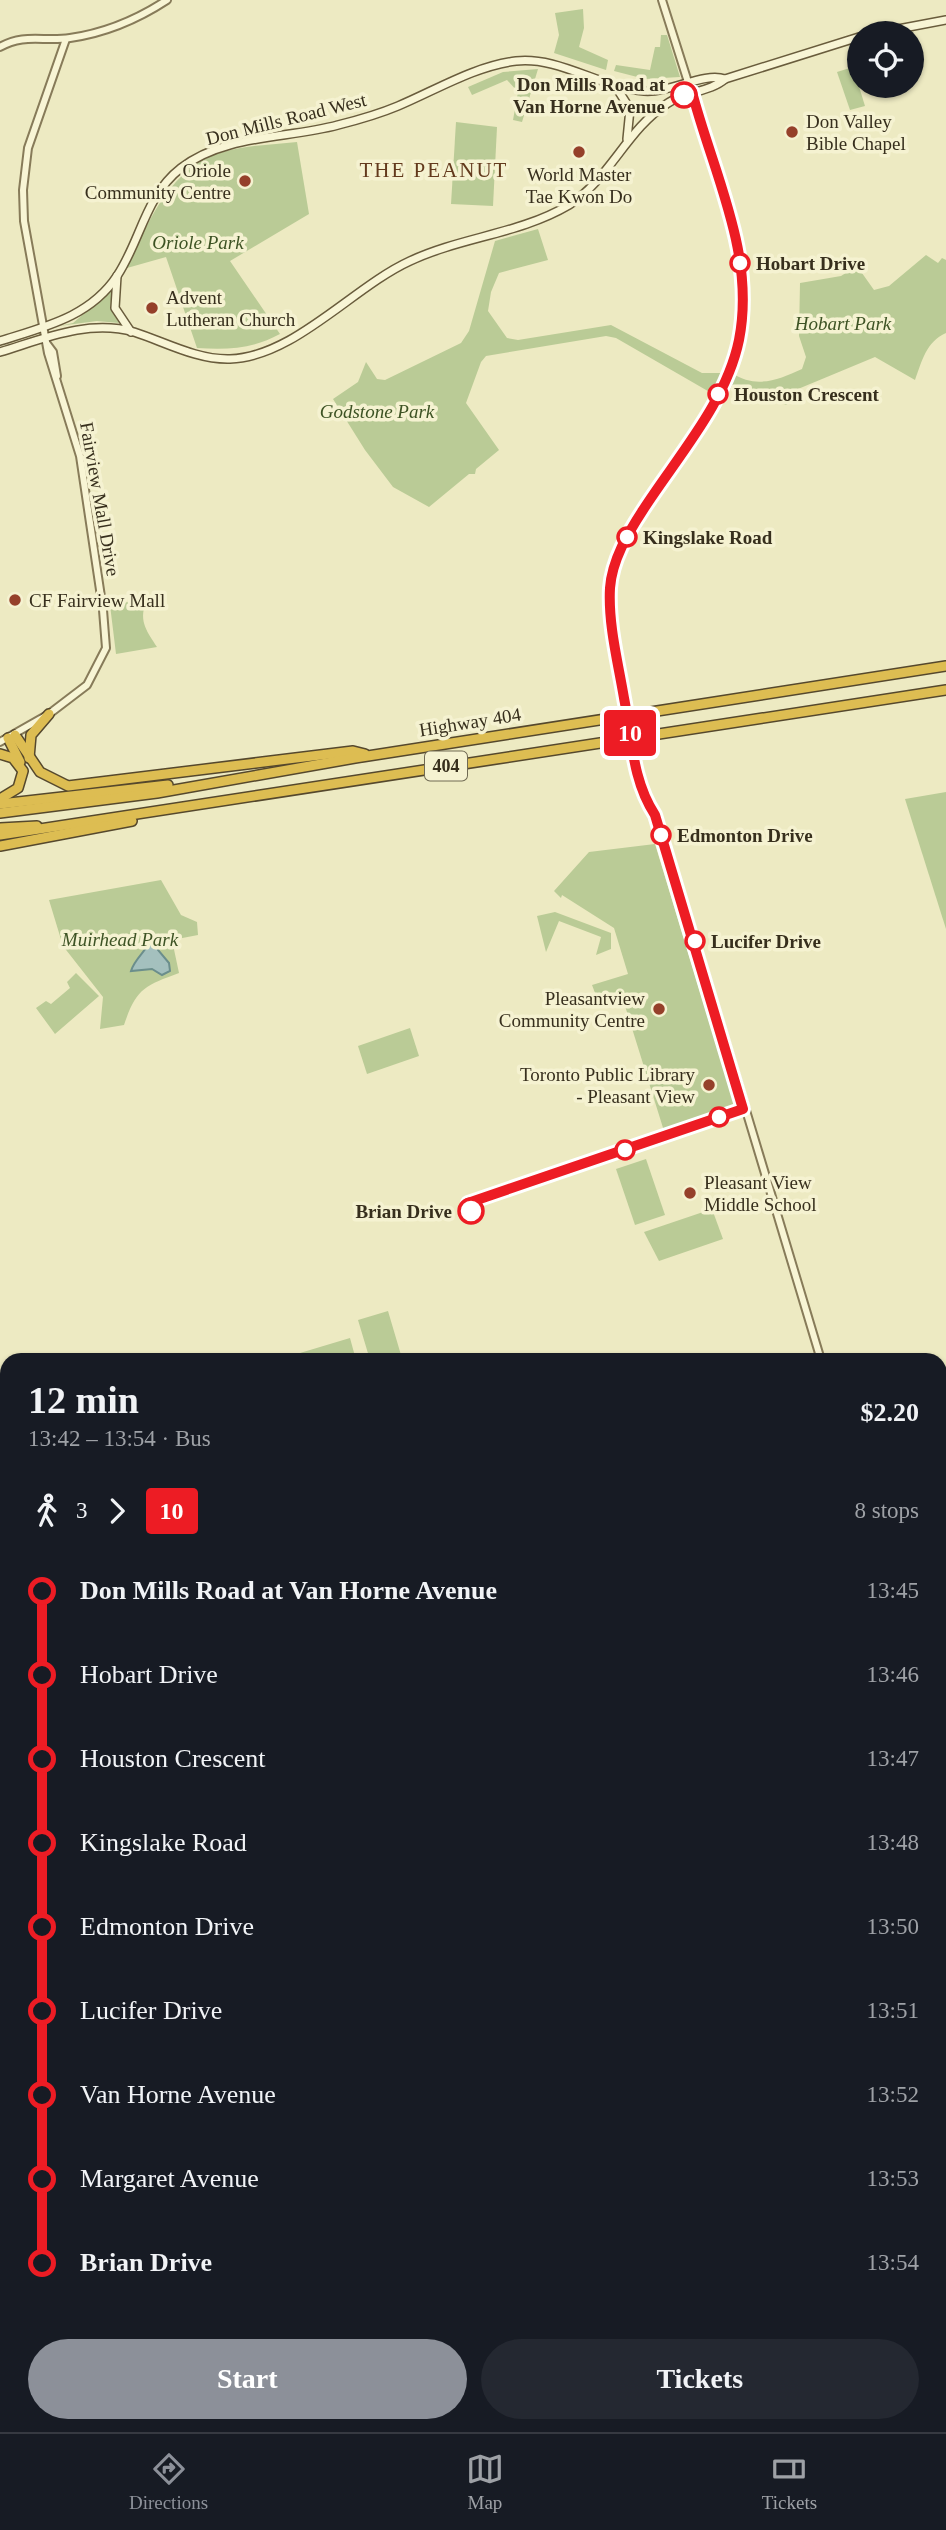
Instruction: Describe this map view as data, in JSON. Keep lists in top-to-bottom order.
{
  "streets": {
    "highway": ["Highway 404", "404"],
    "main road": ["Don Mills Road West"],
    "street": ["Fairview Mall Drive"]
  },
  "crossings": [
    ["Don Mills Road West", "Fairview Mall Drive"]
  ],
  "districts": ["THE PEANUT"],
  "parks": [
    "Oriole Park",
    "Hobart Park",
    "Godstone Park",
    "Muirhead Park"
  ],
  "places": [
    "Don Mills Road at Van Horne Avenue",
    "Don Valley Bible Chapel",
    "World Master Tae Kwon Do",
    "Oriole Community Centre",
    "Hobart Drive",
    "Advent Lutheran Church",
    "Houston Crescent",
    "Kingslake Road",
    "CF Fairview Mall",
    "Edmonton Drive",
    "Lucifer Drive",
    "Pleasantview Community Centre",
    "Toronto Public Library - Pleasant View",
    "Pleasant View Middle School",
    "Brian Drive"
  ],
  "lines": ["bus line 10"],
  "page": {
    "on_map": "10",
    "heading": ["12 min", "13:42 – 13:54 · Bus", "$2.20"],
    "legs": ["3", "10", "8 stops"],
    "list": [
      {
        "name": "Don Mills Road at Van Horne Avenue",
        "value": "13:45"
      },
      {
        "name": "Hobart Drive",
        "value": "13:46"
      },
      {
        "name": "Houston Crescent",
        "value": "13:47"
      },
      {
        "name": "Kingslake Road",
        "value": "13:48"
      },
      {
        "name": "Edmonton Drive",
        "value": "13:50"
      },
      {
        "name": "Lucifer Drive",
        "value": "13:51"
      },
      {
        "name": "Van Horne Avenue",
        "value": "13:52"
      },
      {
        "name": "Margaret Avenue",
        "value": "13:53"
      },
      {
        "name": "Brian Drive",
        "value": "13:54"
      }
    ],
    "buttons": ["Start", "Tickets"],
    "tabs": ["Directions", "Map", "Tickets"]
  }
}
